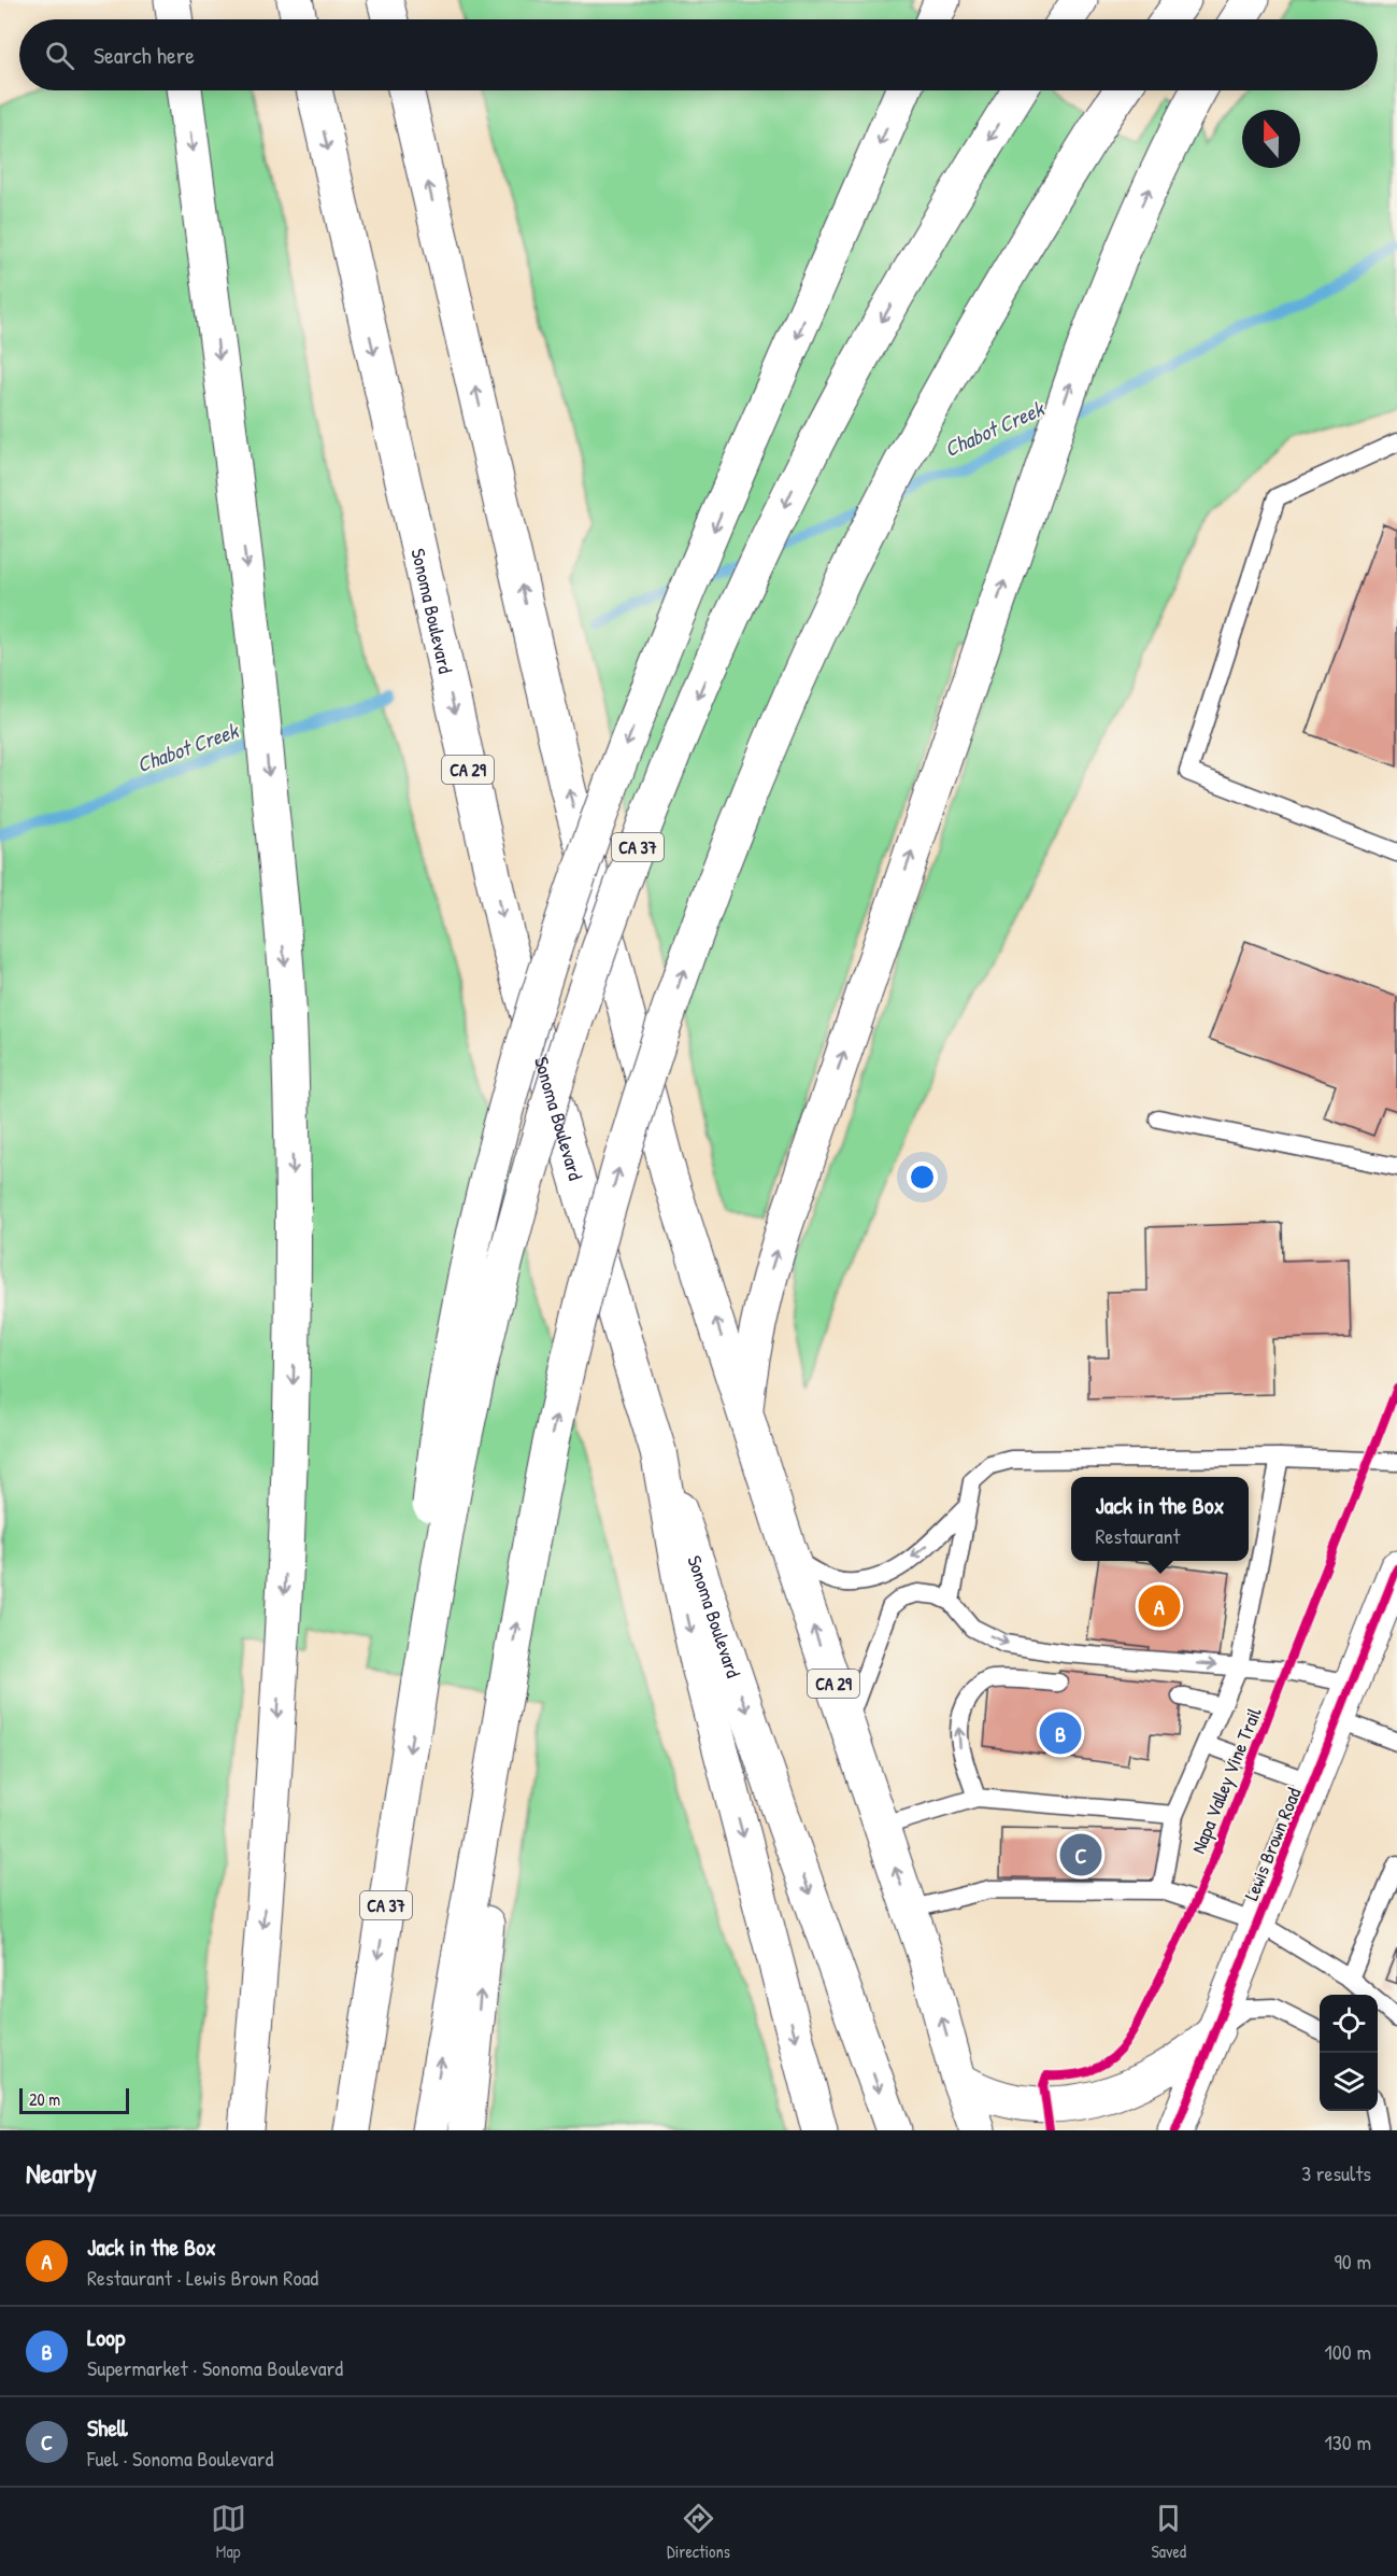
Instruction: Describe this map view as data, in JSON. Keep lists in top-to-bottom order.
{
  "streets": {
    "main road": [
      "Sonoma Boulevard",
      "CA 29",
      "CA 37",
      "Lewis Brown Road"
    ],
    "cycle path": ["Napa Valley Vine Trail"]
  },
  "water": ["Chabot Creek"],
  "scale_bar": "20 m",
  "north": "top",
  "page": {
    "search": "Search here",
    "popup": ["Jack in the Box", "Restaurant"],
    "pins": ["A", "B", "C"],
    "scale": "20 m",
    "heading": ["Nearby", "3 results"],
    "list": [
      {
        "mark": "A",
        "name": "Jack in the Box",
        "note": "Restaurant · Lewis Brown Road",
        "value": "90 m"
      },
      {
        "mark": "B",
        "name": "Loop",
        "note": "Supermarket · Sonoma Boulevard",
        "value": "100 m"
      },
      {
        "mark": "C",
        "name": "Shell",
        "note": "Fuel · Sonoma Boulevard",
        "value": "130 m"
      }
    ],
    "nav": ["Map", "Directions", "Saved"]
  }
}
